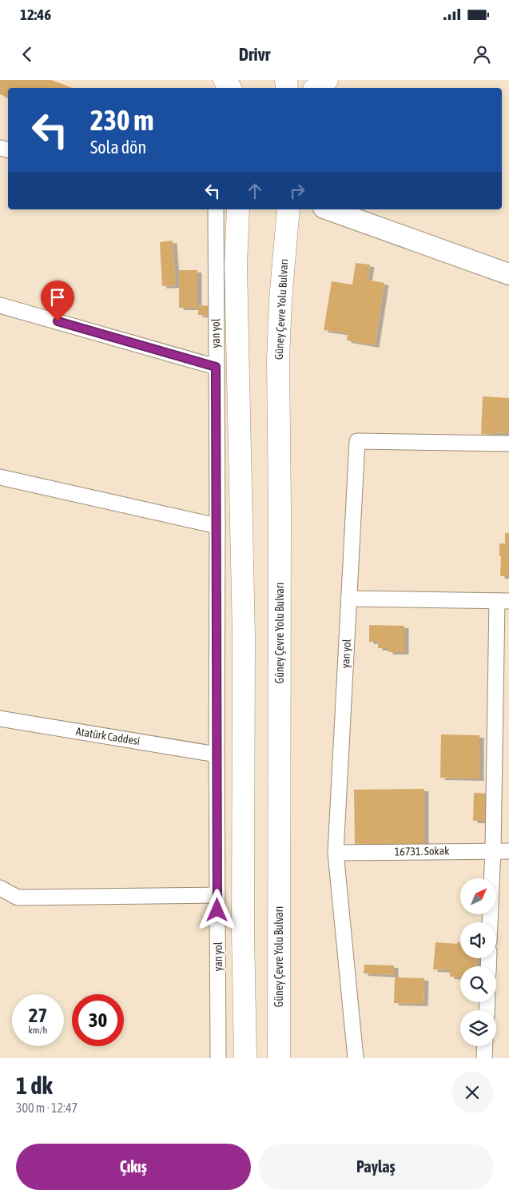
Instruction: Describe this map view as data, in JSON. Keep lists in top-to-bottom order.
{
  "streets": {
    "highway": ["Güney Çevre Yolu Bulvarı"],
    "street": ["yan yol", "Atatürk Caddesi", "16731. Sokak"]
  },
  "crossings": [
    ["yan yol", "Atatürk Caddesi"],
    ["yan yol", "16731. Sokak"]
  ],
  "north": "top right",
  "page": {
    "status": "12:46",
    "header": "Drivr",
    "turn": ["230 m", "Sola dön"],
    "speed": "27 km/h",
    "limit": "30",
    "heading": ["1 dk", "300 m · 12:47"],
    "buttons": ["Çıkış", "Paylaş"]
  }
}
